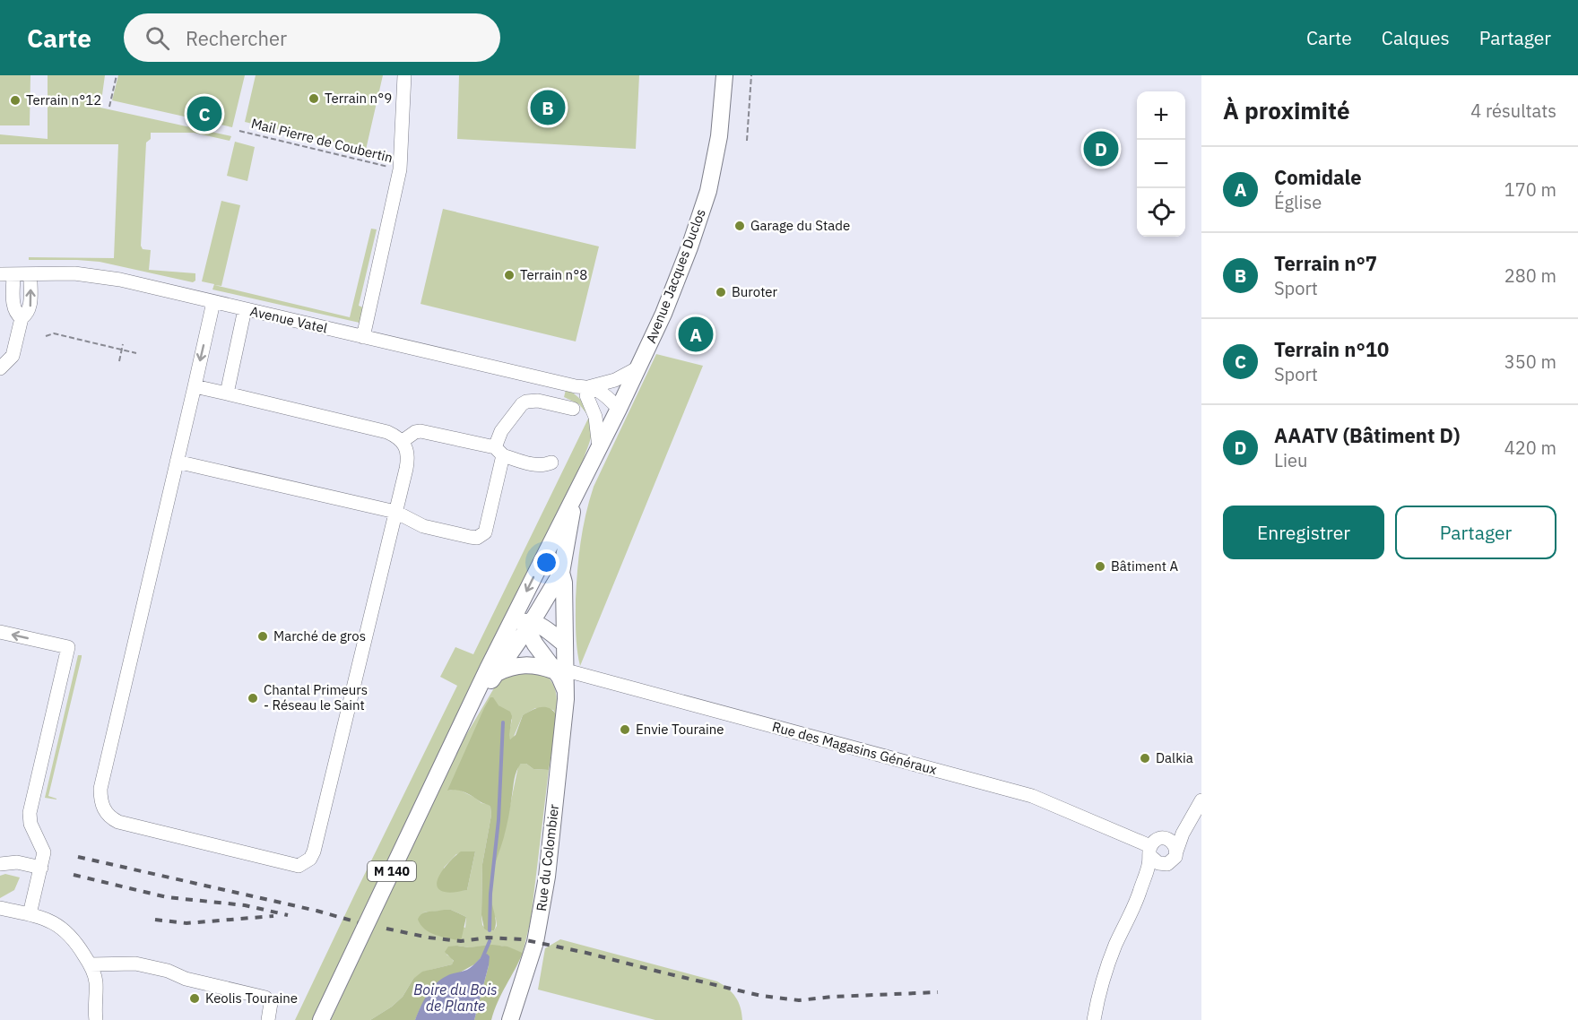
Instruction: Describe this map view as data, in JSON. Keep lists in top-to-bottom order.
{
  "streets": {
    "main road": ["Avenue Jacques Duclos", "Rue du Colombier", "M 140"],
    "street": ["Avenue Vatel", "Rue des Magasins Généraux"],
    "path": ["Mail Pierre de Coubertin"]
  },
  "crossings": [
    ["Avenue Jacques Duclos", "Avenue Vatel"],
    ["Avenue Jacques Duclos", "M 140"],
    ["Rue des Magasins Généraux", "Rue du Colombier"],
    ["Rue du Colombier", "M 140"]
  ],
  "water": ["Boire du Bois de Plante"],
  "places": [
    "Terrain n°9",
    "Terrain n°12",
    "Garage du Stade",
    "Terrain n°8",
    "Buroter",
    "Bâtiment A",
    "Marché de gros",
    "Chantal Primeurs - Réseau le Saint",
    "Envie Touraine",
    "Dalkia",
    "Keolis Touraine"
  ],
  "page": {
    "header": "Carte",
    "search": "Rechercher",
    "nav": ["Carte", "Calques", "Partager"],
    "heading": ["À proximité", "4 résultats"],
    "pins": [
      "B",
      "C",
      "D",
      "A"
    ],
    "map_buttons": ["+", "−"],
    "list": [
      {
        "mark": "A",
        "name": "Comidale",
        "note": "Église",
        "value": "170 m"
      },
      {
        "mark": "B",
        "name": "Terrain n°7",
        "note": "Sport",
        "value": "280 m"
      },
      {
        "mark": "C",
        "name": "Terrain n°10",
        "note": "Sport",
        "value": "350 m"
      },
      {
        "mark": "D",
        "name": "AAATV (Bâtiment D)",
        "note": "Lieu",
        "value": "420 m"
      }
    ],
    "buttons": ["Enregistrer", "Partager"]
  }
}
